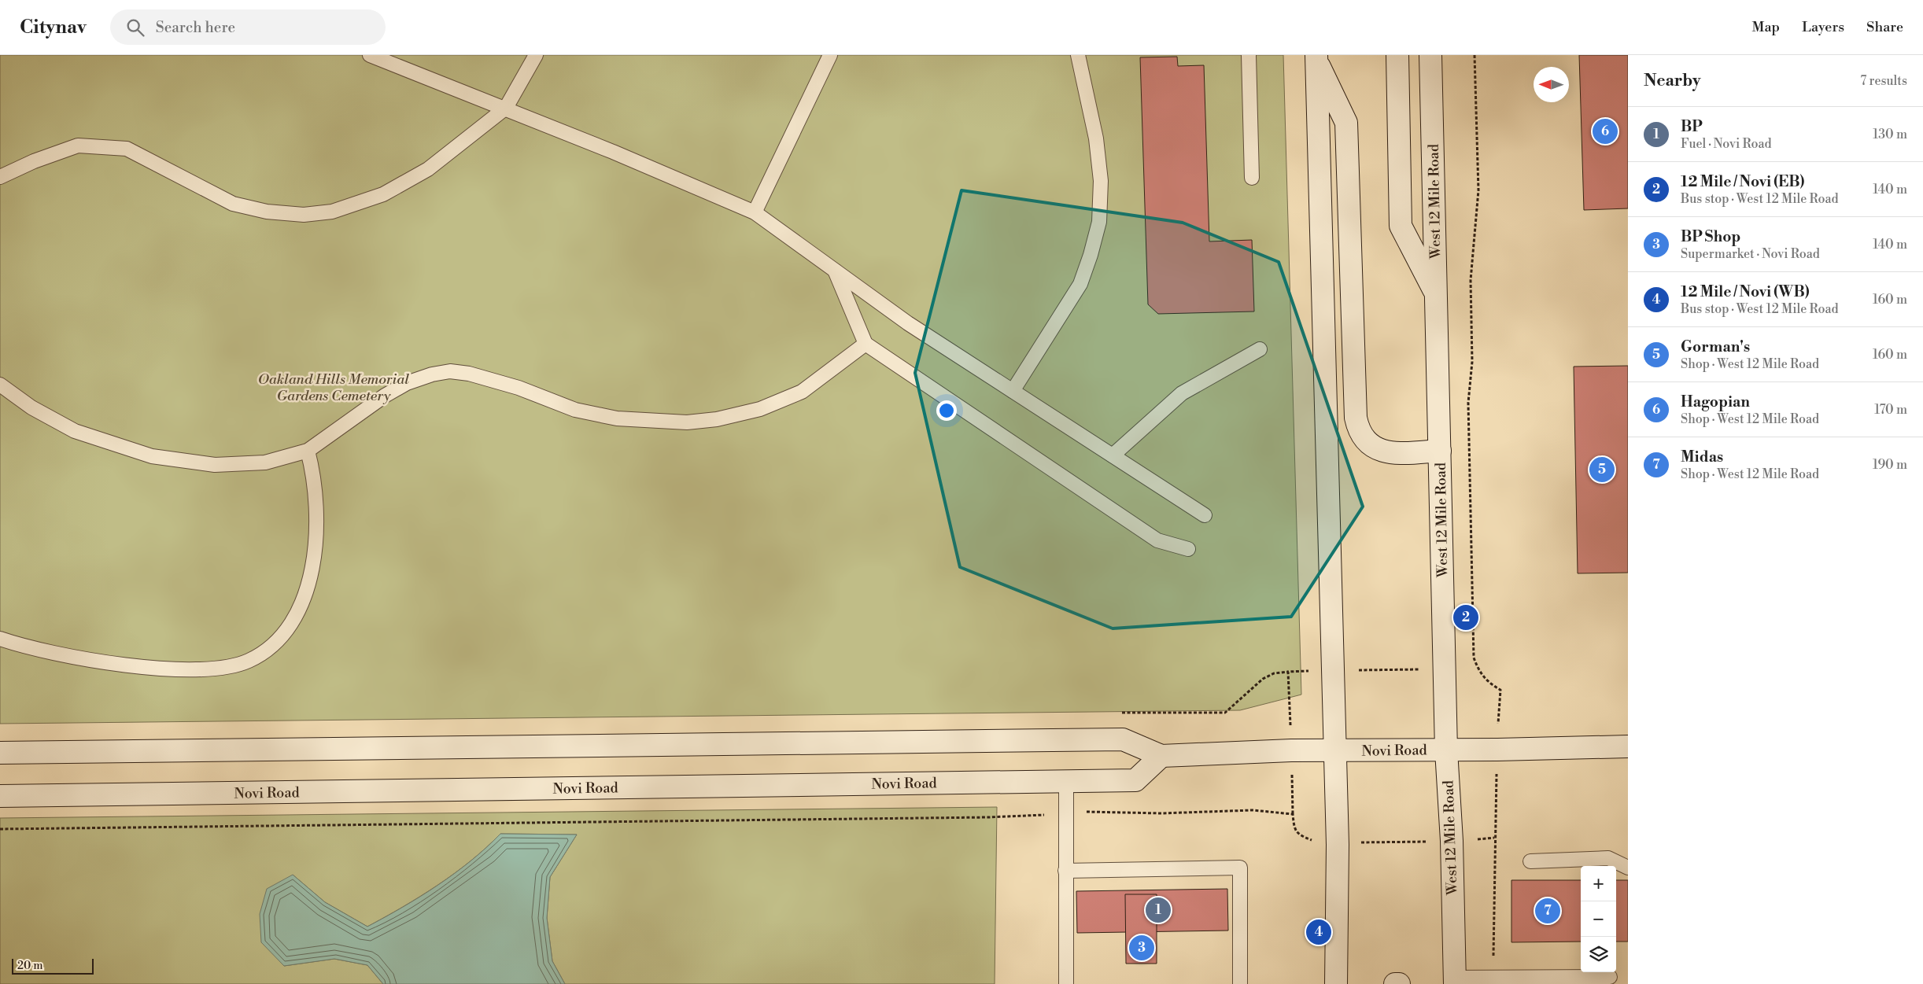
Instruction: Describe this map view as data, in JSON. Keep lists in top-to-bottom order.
{
  "streets": {
    "main road": ["West 12 Mile Road", "Novi Road"]
  },
  "crossings": [
    ["West 12 Mile Road", "Novi Road"]
  ],
  "parks": ["Oakland Hills Memorial Gardens Cemetery"],
  "scale_bar": "20 m",
  "north": "left",
  "page": {
    "header": "Citynav",
    "search": "Search here",
    "nav": ["Map", "Layers", "Share"],
    "heading": ["Nearby", "7 results"],
    "list": [
      {
        "mark": "1",
        "name": "BP",
        "note": "Fuel · Novi Road",
        "value": "130 m"
      },
      {
        "mark": "2",
        "name": "12 Mile / Novi (EB)",
        "note": "Bus stop · West 12 Mile Road",
        "value": "140 m"
      },
      {
        "mark": "3",
        "name": "BP Shop",
        "note": "Supermarket · Novi Road",
        "value": "140 m"
      },
      {
        "mark": "4",
        "name": "12 Mile / Novi (WB)",
        "note": "Bus stop · West 12 Mile Road",
        "value": "160 m"
      },
      {
        "mark": "5",
        "name": "Gorman's",
        "note": "Shop · West 12 Mile Road",
        "value": "160 m"
      },
      {
        "mark": "6",
        "name": "Hagopian",
        "note": "Shop · West 12 Mile Road",
        "value": "170 m"
      },
      {
        "mark": "7",
        "name": "Midas",
        "note": "Shop · West 12 Mile Road",
        "value": "190 m"
      }
    ],
    "pins": [
      "6",
      "5",
      "2",
      "1",
      "7",
      "4",
      "3"
    ],
    "map_buttons": ["+", "−"],
    "scale": "20 m"
  }
}
